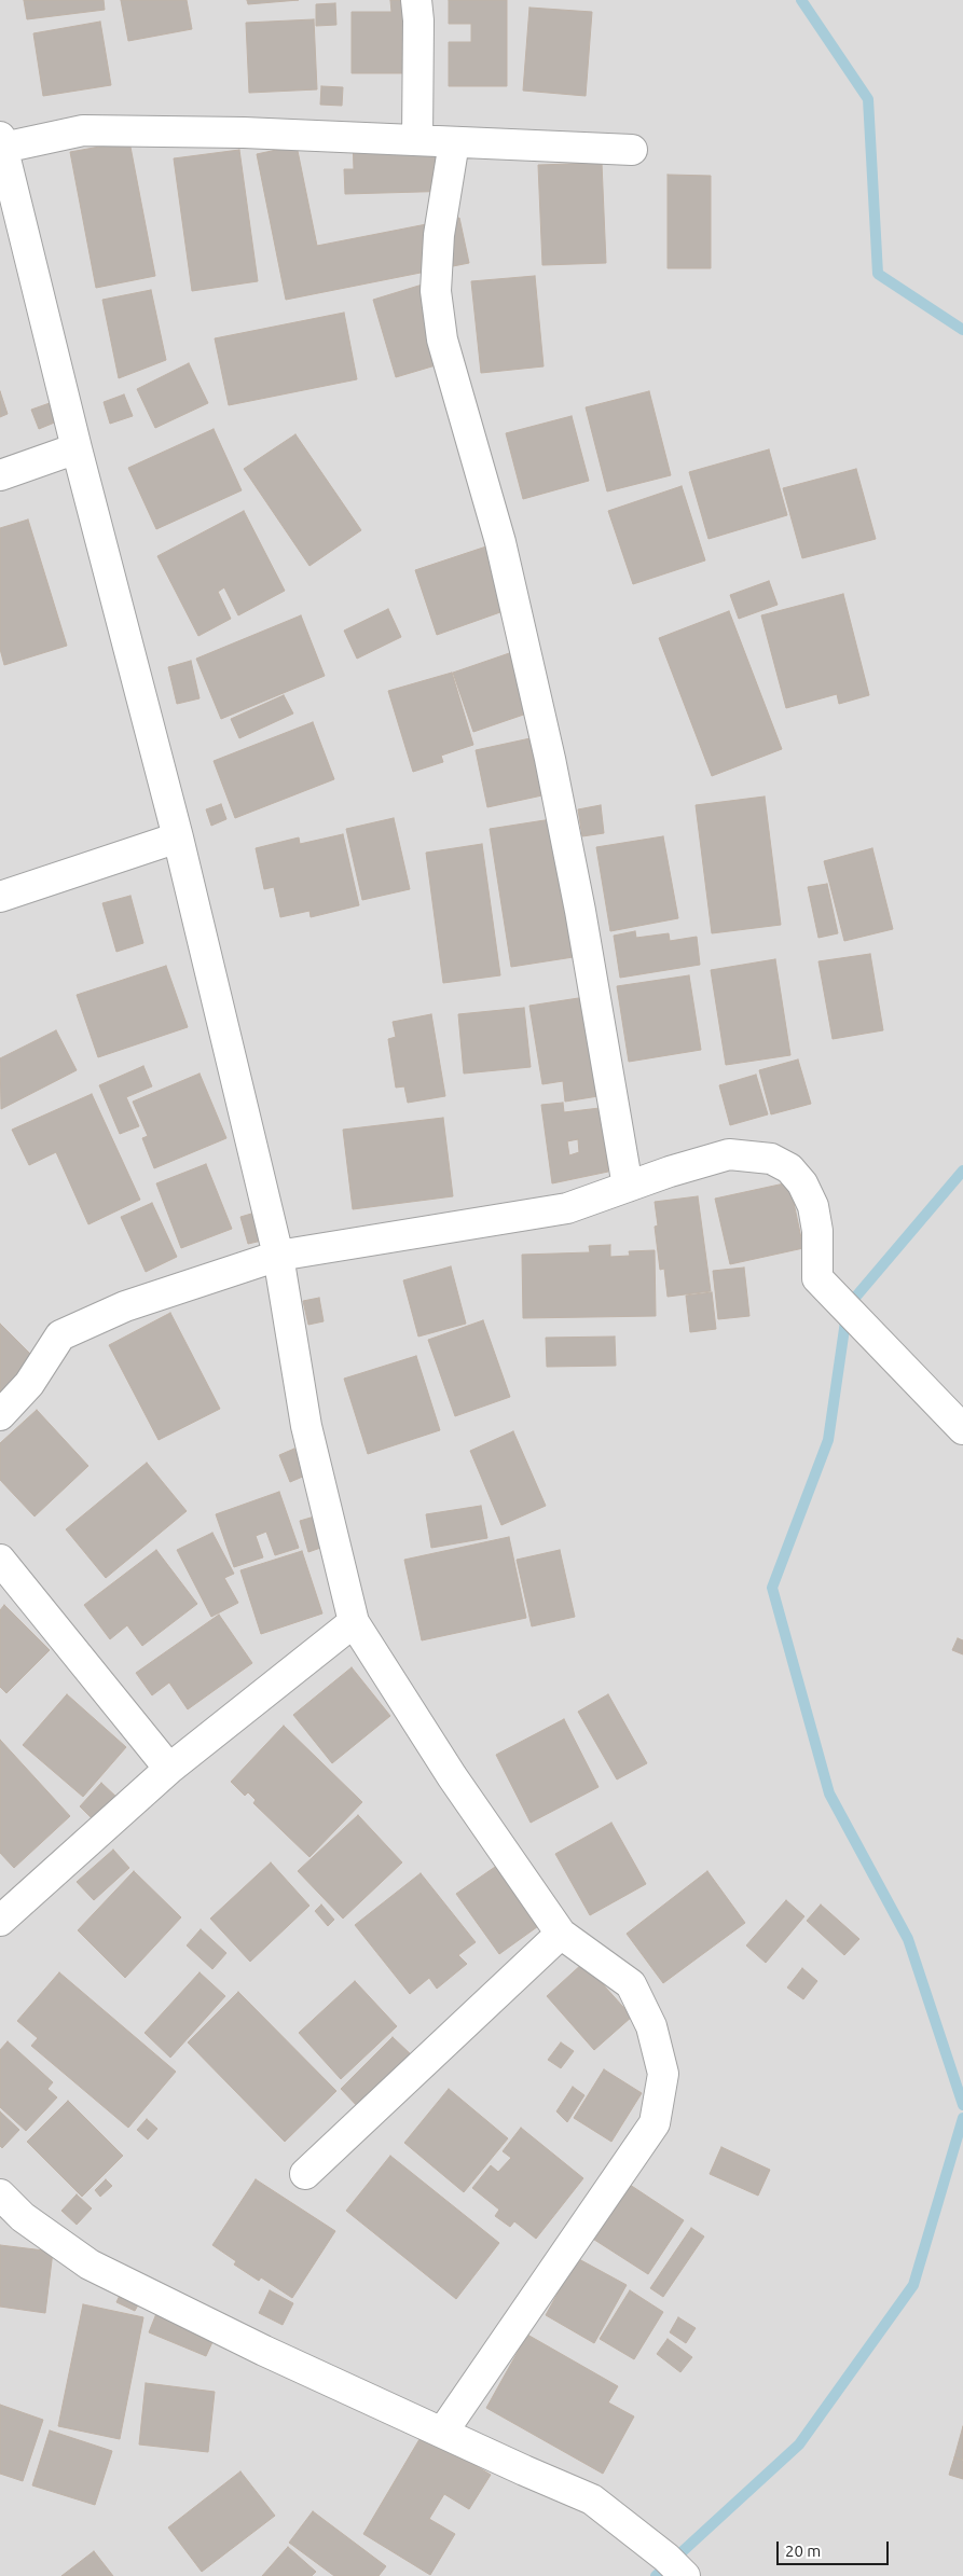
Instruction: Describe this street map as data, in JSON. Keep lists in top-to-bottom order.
{
  "scale_bar": "20 m"
}
